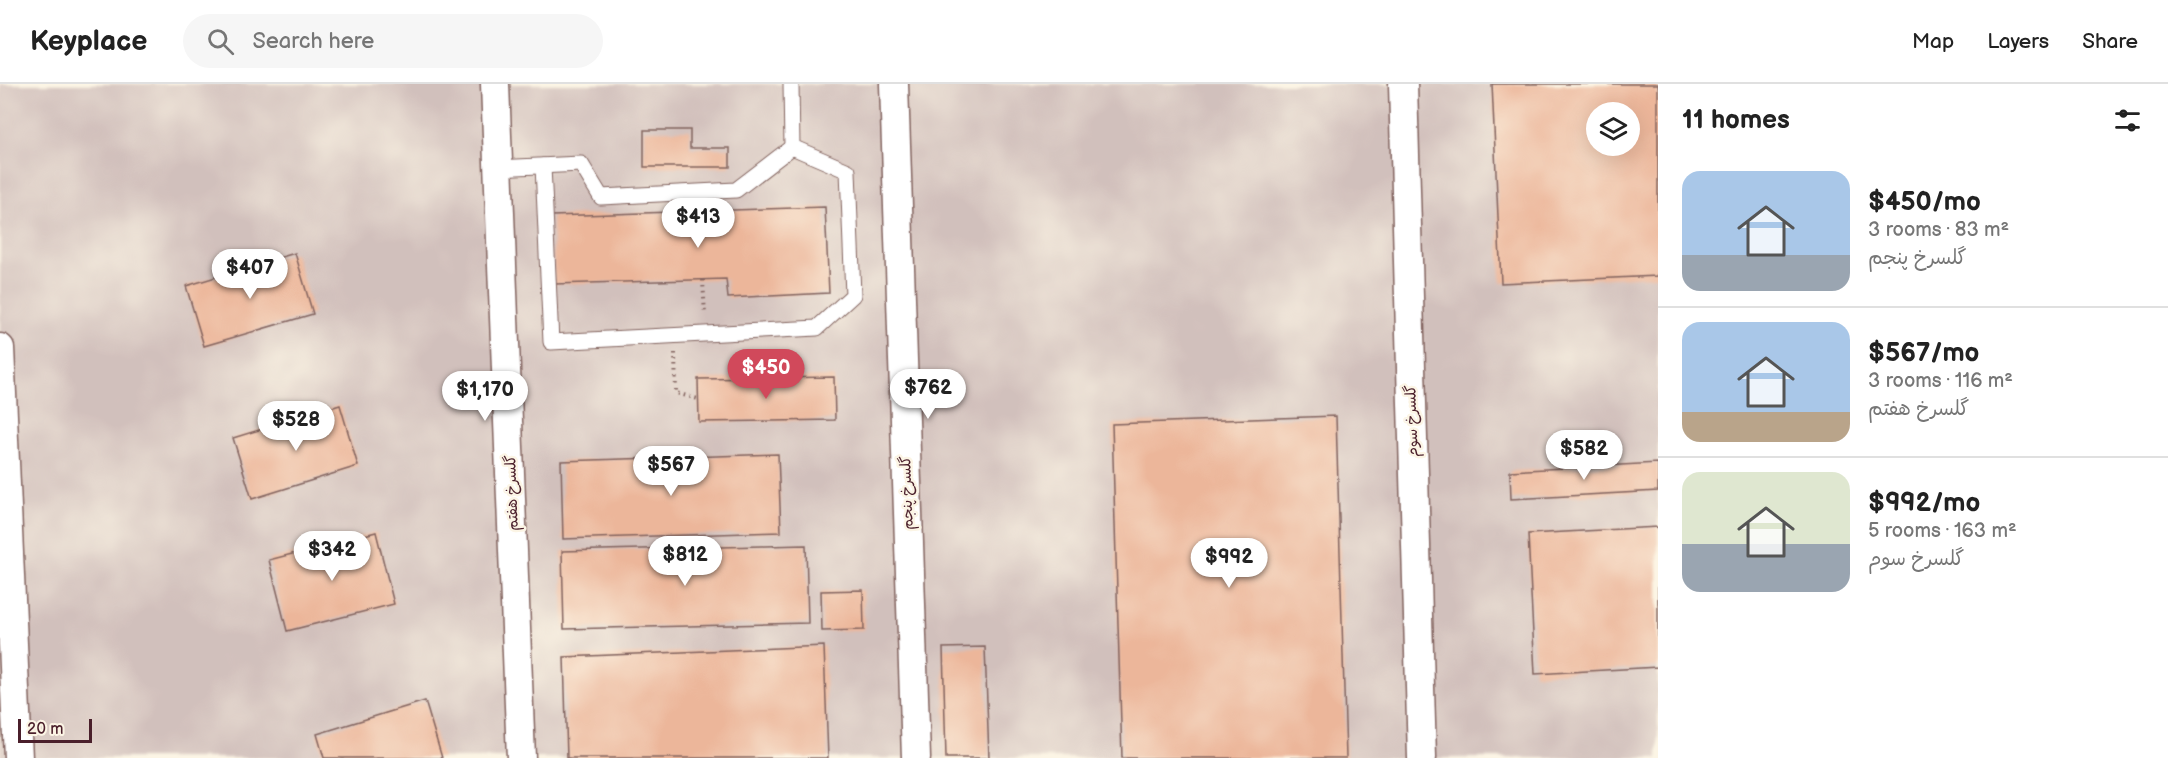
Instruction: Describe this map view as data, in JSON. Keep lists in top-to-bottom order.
{
  "streets": {
    "street": ["گلسرخ سوم", "گلسرخ هفتم", "گلسرخ پنجم"]
  },
  "scale_bar": "20 m",
  "page": {
    "header": "Keyplace",
    "search": "Search here",
    "nav": ["Map", "Layers", "Share"],
    "heading": "11 homes",
    "list": [
      {
        "name": "$450/mo",
        "note": "3 rooms · 83 m² · گلسرخ پنجم"
      },
      {
        "name": "$567/mo",
        "note": "3 rooms · 116 m² · گلسرخ هفتم"
      },
      {
        "name": "$992/mo",
        "note": "5 rooms · 163 m² · گلسرخ سوم"
      }
    ],
    "price": [
      "$413",
      "$407",
      "$450",
      "$762",
      "$1,170",
      "$528",
      "$582",
      "$567",
      "$342",
      "$812",
      "$992"
    ],
    "scale": "20 m"
  }
}
